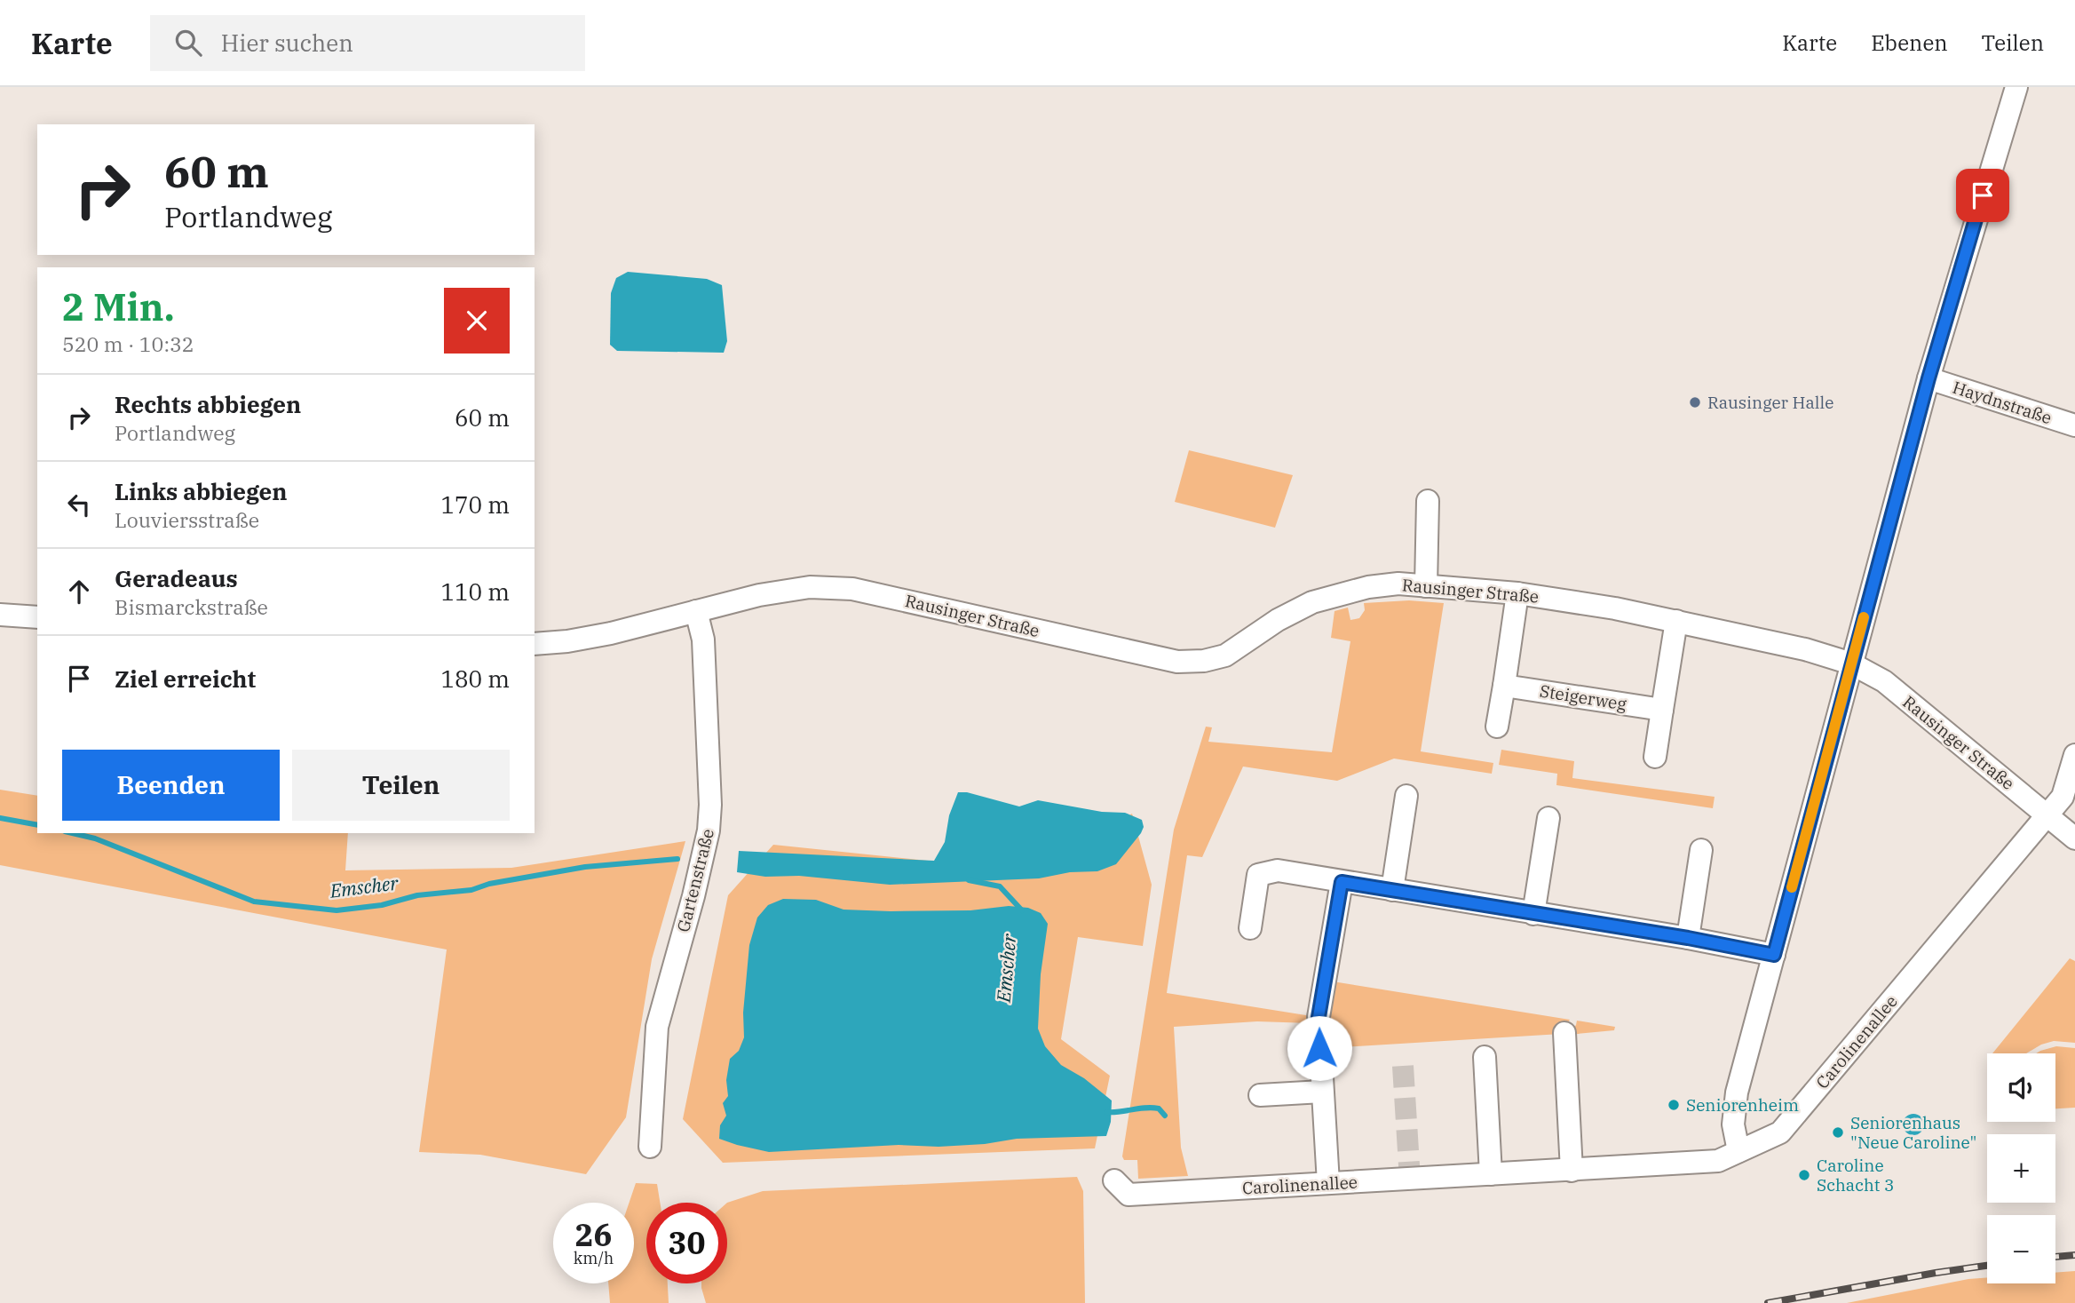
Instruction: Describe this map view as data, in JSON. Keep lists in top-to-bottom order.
{
  "streets": {
    "street": [
      "Haydnstraße",
      "Rausinger Straße",
      "Steigerweg",
      "Gartenstraße",
      "Carolinenallee"
    ]
  },
  "crossings": [
    ["Rausinger Straße", "Gartenstraße"],
    ["Rausinger Straße", "Carolinenallee"]
  ],
  "water": ["Emscher"],
  "places": [
    "Rausinger Halle",
    "Seniorenheim",
    "Seniorenhaus \"Neue Caroline\"",
    "Caroline Schacht 3"
  ],
  "page": {
    "header": "Karte",
    "search": "Hier suchen",
    "nav": ["Karte", "Ebenen", "Teilen"],
    "turn": ["60 m", "Portlandweg"],
    "heading": ["2 Min.", "520 m · 10:32"],
    "list": [
      {
        "name": "Rechts abbiegen",
        "note": "Portlandweg",
        "value": "60 m"
      },
      {
        "name": "Links abbiegen",
        "note": "Louviersstraße",
        "value": "170 m"
      },
      {
        "name": "Geradeaus",
        "note": "Bismarckstraße",
        "value": "110 m"
      },
      {
        "name": "Ziel erreicht",
        "value": "180 m"
      }
    ],
    "buttons": ["Beenden", "Teilen"],
    "map_buttons": ["+", "−"],
    "speed": "26 km/h",
    "limit": "30"
  }
}
